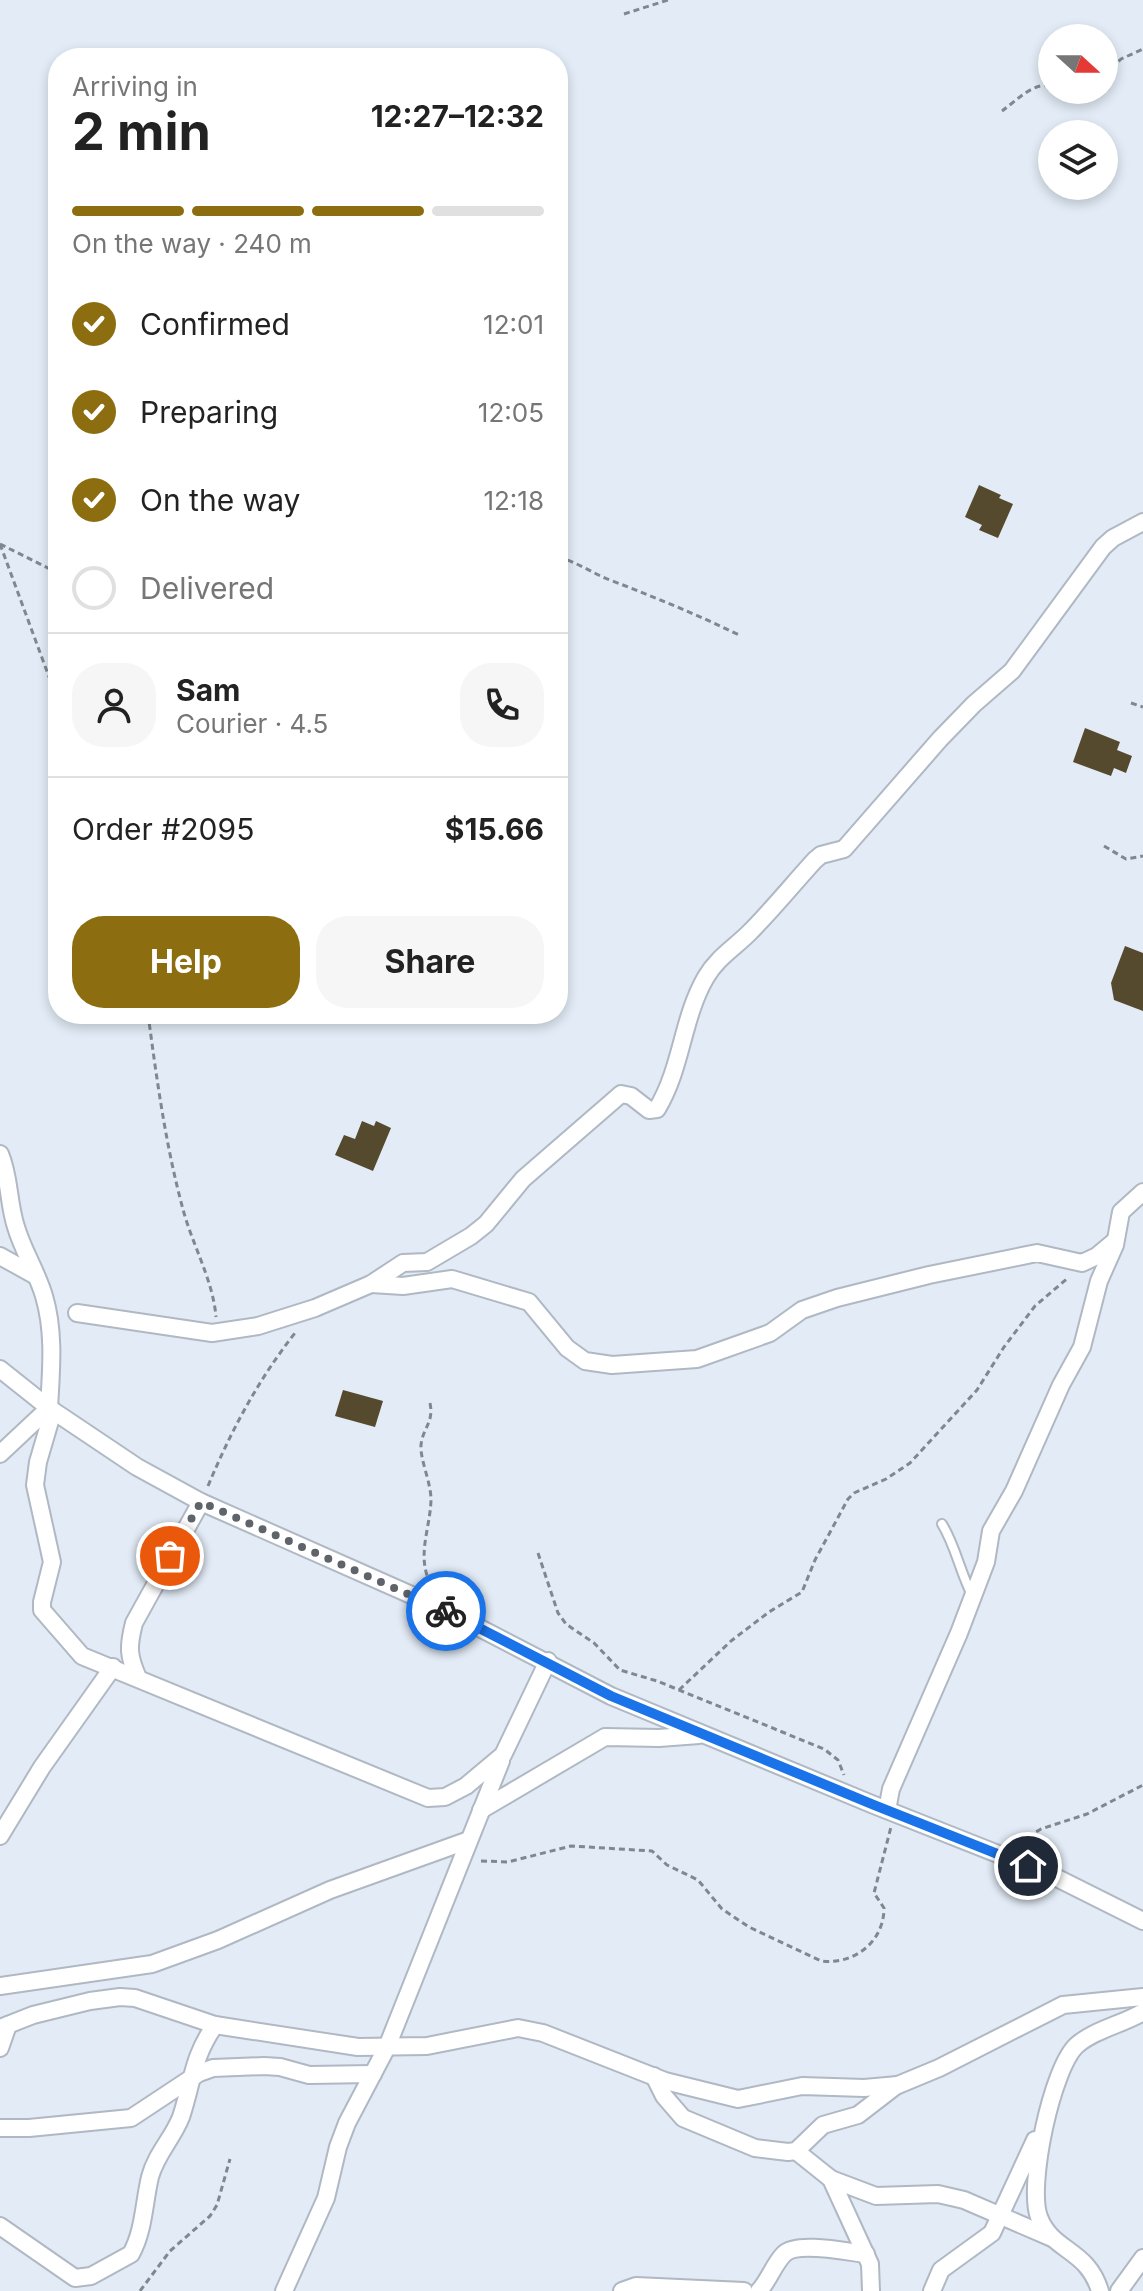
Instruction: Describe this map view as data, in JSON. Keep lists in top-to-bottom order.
{
  "north": "right",
  "page": {
    "heading": ["2 min", "Arriving in", "12:27–12:32"],
    "panel": [
      "Sam",
      "Courier · 4.5",
      "Order #2095",
      "$15.66"
    ],
    "bar": "On the way · 240 m",
    "list": [
      ["Confirmed", "12:01"],
      ["Preparing", "12:05"],
      ["On the way", "12:18"],
      "Delivered"
    ],
    "buttons": ["Help", "Share"]
  }
}
